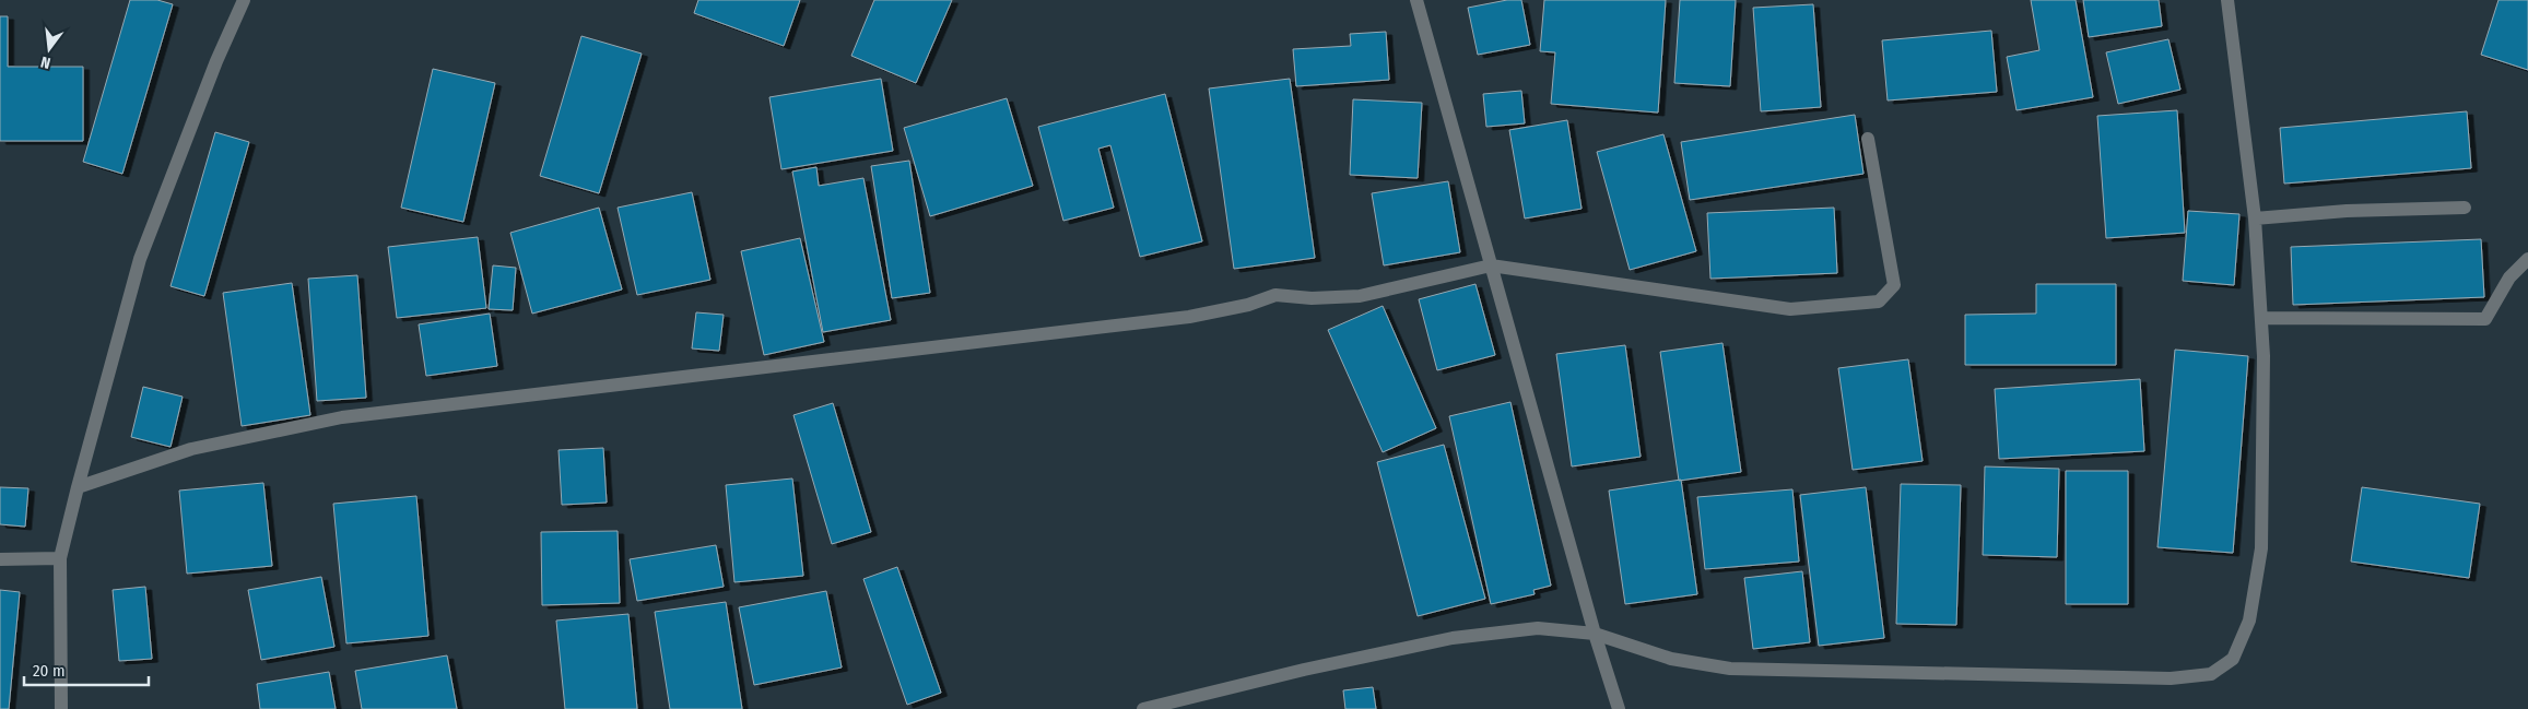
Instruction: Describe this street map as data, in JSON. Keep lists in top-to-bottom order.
{
  "scale_bar": "20 m",
  "north": "bottom"
}
